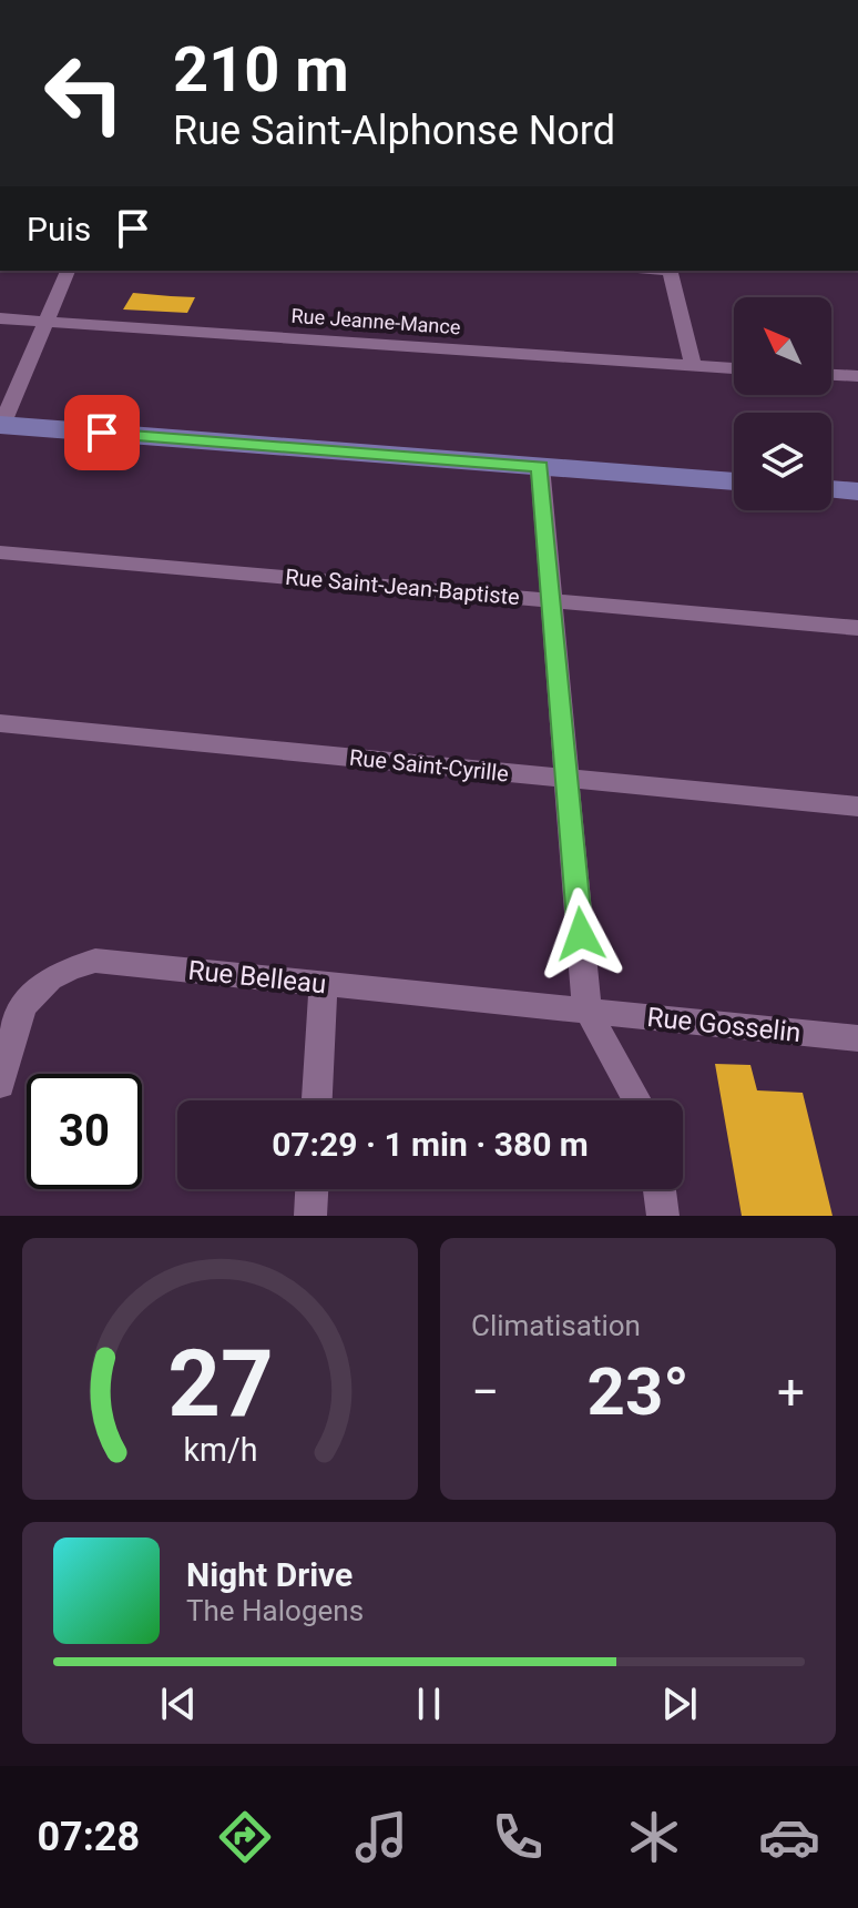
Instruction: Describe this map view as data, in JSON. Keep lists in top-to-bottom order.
{
  "streets": {
    "street": [
      "Rue Jeanne-Mance",
      "Rue Saint-Jean-Baptiste",
      "Rue Saint-Cyrille",
      "Rue Belleau",
      "Rue Gosselin"
    ]
  },
  "crossings": [
    ["Rue Belleau", "Rue Gosselin"]
  ],
  "north": "top left",
  "page": {
    "turn": ["210 m", "Rue Saint-Alphonse Nord"],
    "then": "Puis",
    "limit": "30",
    "trip": "07:29 · 1 min · 380 m",
    "tile": "Climatisation",
    "heat": ["−", "23°", "+"],
    "song": ["Night Drive", "The Halogens"],
    "tabs": "07:28",
    "gauge": ["27", "km/h"]
  }
}
